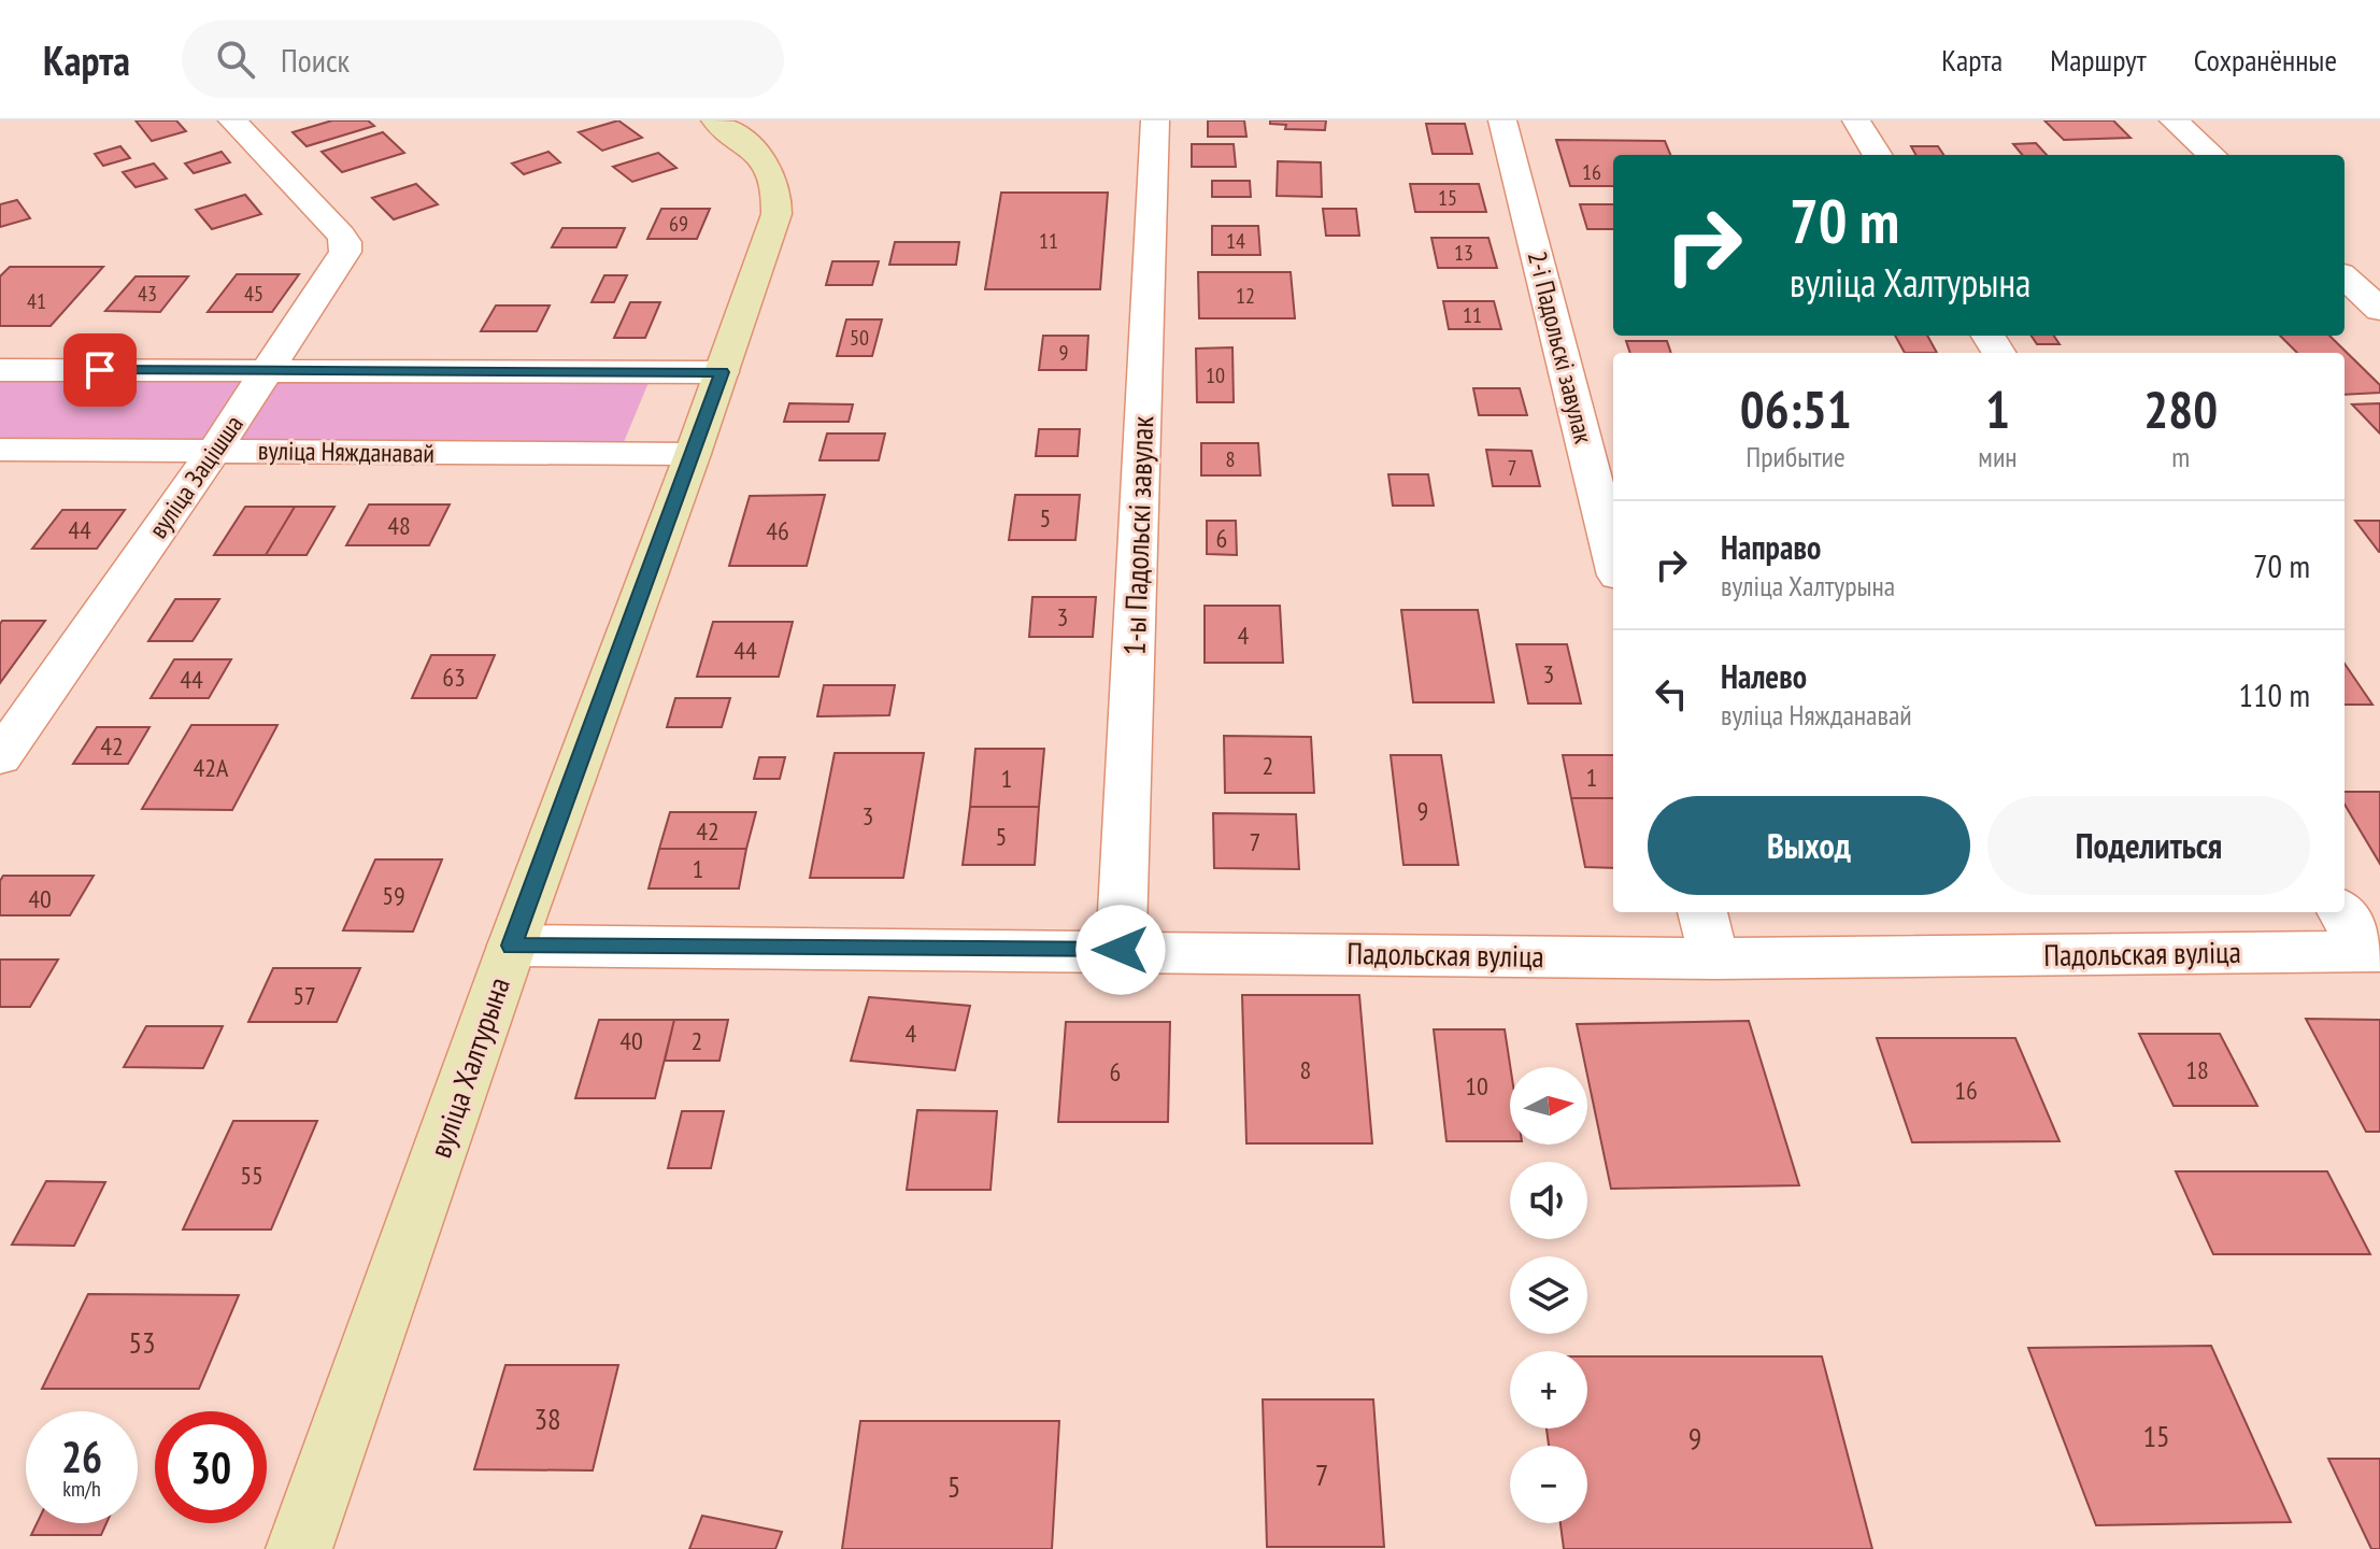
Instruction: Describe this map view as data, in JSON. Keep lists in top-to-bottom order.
{
  "streets": {
    "street": [
      "2-і Падольскі завулак",
      "вуліца Няжданавай",
      "вуліца Зацішша",
      "1-ы Падольскі завулак",
      "Падольская вуліца",
      "вуліца Халтурына"
    ]
  },
  "crossings": [
    ["вуліца Няжданавай", "вуліца Зацішша"],
    ["вуліца Няжданавай", "вуліца Халтурына"],
    ["1-ы Падольскі завулак", "Падольская вуліца"],
    ["Падольская вуліца", "вуліца Халтурына"]
  ],
  "house_numbers": [
    "16",
    "15",
    "69",
    "11",
    "14",
    "13",
    "43",
    "45",
    "12",
    "41",
    "11",
    "50",
    "9",
    "10",
    "8",
    "7",
    "5",
    "48",
    "44",
    "46",
    "6",
    "3",
    "4",
    "44",
    "3",
    "63",
    "44",
    "42",
    "2",
    "42А",
    "1",
    "1",
    "9",
    "3",
    "42",
    "5",
    "7",
    "1",
    "59",
    "40",
    "57",
    "4",
    "40",
    "2",
    "8",
    "18",
    "6",
    "10",
    "16",
    "55",
    "53",
    "38",
    "15",
    "9",
    "7",
    "5"
  ],
  "north": "right",
  "page": {
    "header": "Карта",
    "search": "Поиск",
    "nav": ["Карта", "Маршрут", "Сохранённые"],
    "turn": ["70 m", "вуліца Халтурына"],
    "eta": [
      "06:51",
      "Прибытие",
      "1",
      "мин",
      "280",
      "m"
    ],
    "list": [
      {
        "name": "Направо",
        "note": "вуліца Халтурына",
        "value": "70 m"
      },
      {
        "name": "Налево",
        "note": "вуліца Няжданавай",
        "value": "110 m"
      }
    ],
    "buttons": ["Выход", "Поделиться"],
    "map_buttons": ["+", "−"],
    "speed": "26 km/h",
    "limit": "30"
  }
}
